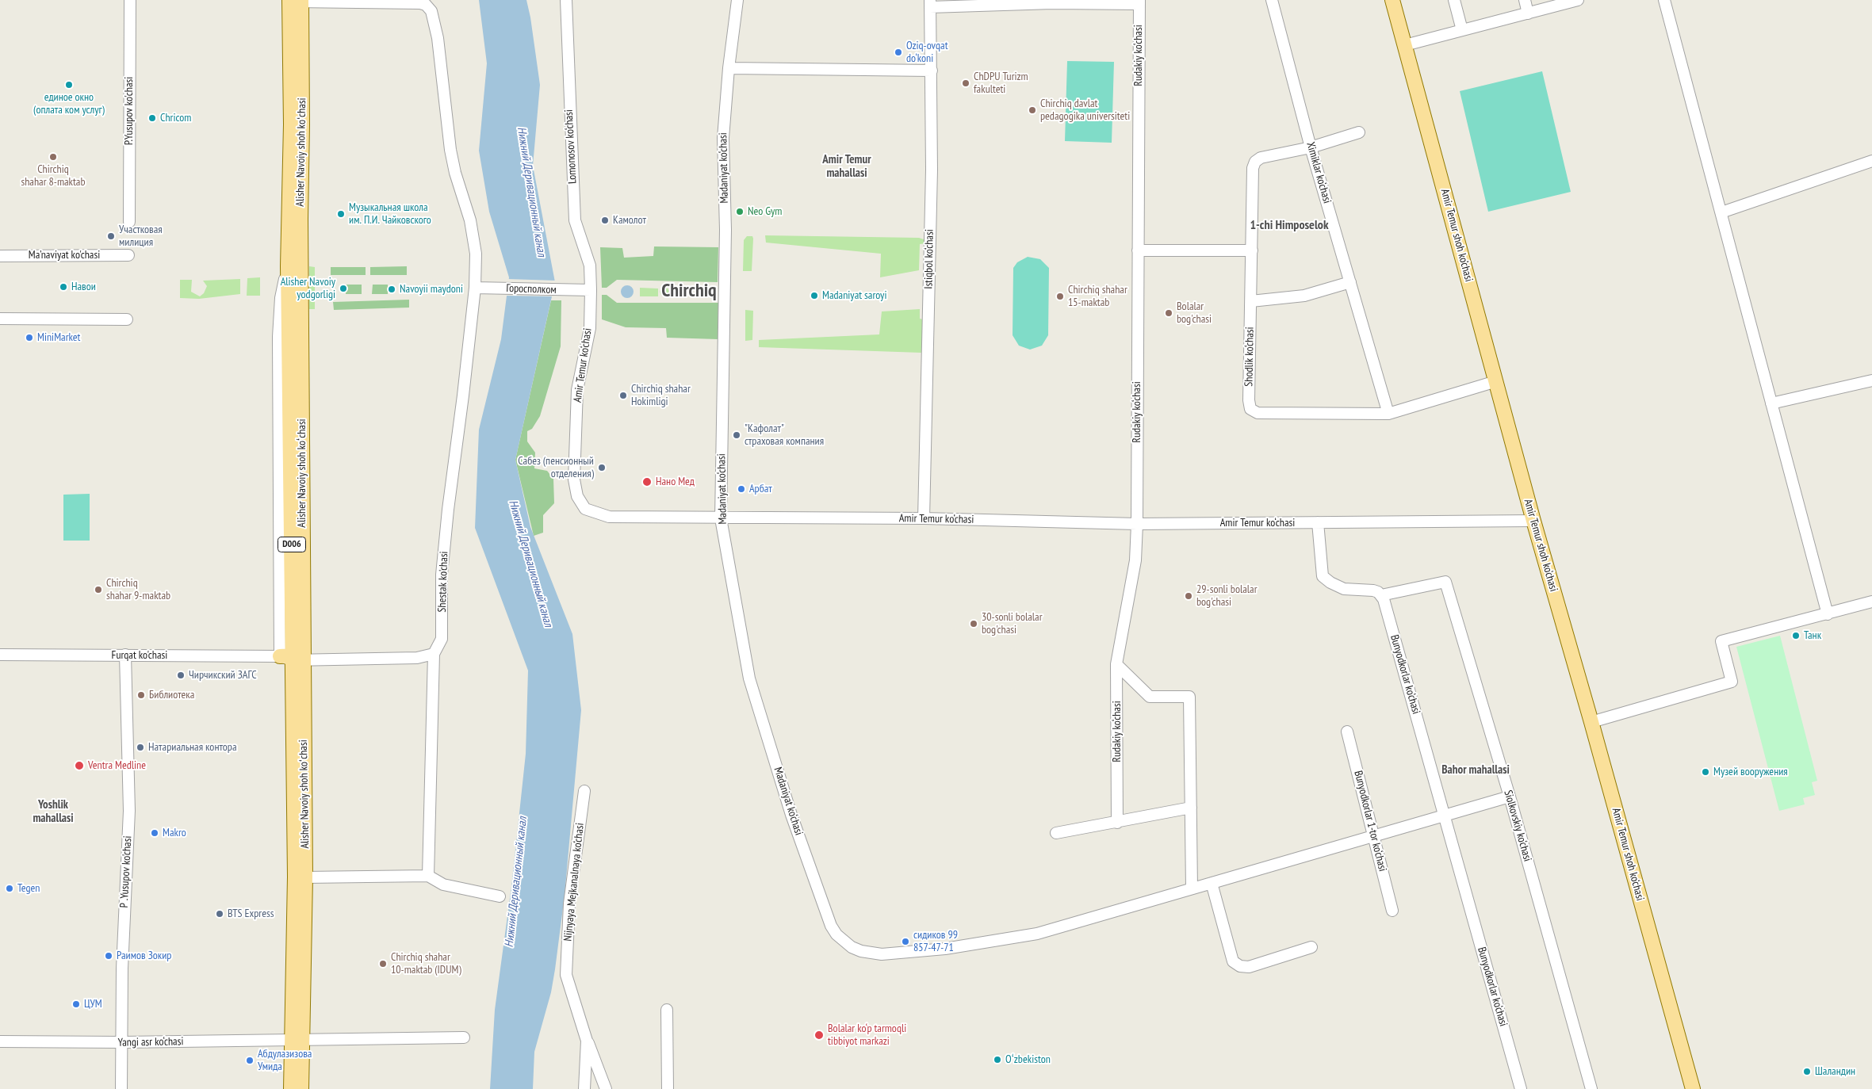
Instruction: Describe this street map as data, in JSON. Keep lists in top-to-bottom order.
{
  "streets": {
    "main road": ["Alisher Navoiy shoh koʻchasi", "Amir Temur shoh ko‘chasi", "D006"],
    "street": [
      "Rudakiy ko‘chasi",
      "P.Yusupov ko'chasi",
      "Lomonosov ko‘chasi",
      "Madaniyat ko‘chasi",
      "Ximiklar ko‘chasi",
      "Ma’naviyat ko'chasi",
      "Istiqbol ko‘chasi",
      "Горосполком",
      "Shodlik ko‘chasi",
      "Amir Temur ko‘chasi",
      "Shestak ko'chasi",
      "Furqat ko'chasi",
      "Bunyodkorlar ko‘chasi",
      "Bunyodkorlar 1-tor ko‘chasi",
      "Siolkovskiy ko‘chasi",
      "P .Yusupov ko'chasi",
      "Nijnyaya Mejkanalnaya ko‘chasi",
      "Yangi asr ko‘chasi"
    ]
  },
  "crossings": [
    ["Rudakiy ko‘chasi", "Amir Temur ko‘chasi"],
    ["Lomonosov ko‘chasi", "Горосполком"],
    ["Lomonosov ko‘chasi", "Amir Temur ko‘chasi"],
    ["Alisher Navoiy shoh koʻchasi", "Shestak ko'chasi"],
    ["Alisher Navoiy shoh koʻchasi", "Furqat ko'chasi"],
    ["Alisher Navoiy shoh koʻchasi", "Yangi asr ko‘chasi"],
    ["Madaniyat ko‘chasi", "Amir Temur ko‘chasi"],
    ["Ximiklar ko‘chasi", "Shodlik ko‘chasi"],
    ["Amir Temur shoh ko‘chasi", "Shodlik ko‘chasi"],
    ["Amir Temur shoh ko‘chasi", "Amir Temur ko‘chasi"],
    ["Istiqbol ko‘chasi", "Amir Temur ko‘chasi"],
    ["Горосполком", "Amir Temur ko‘chasi"],
    ["Горосполком", "Shestak ko'chasi"],
    ["Shestak ko'chasi", "Furqat ko'chasi"],
    ["Furqat ko'chasi", "P .Yusupov ko'chasi"],
    ["Bunyodkorlar ko‘chasi", "Siolkovskiy ko‘chasi"],
    ["P .Yusupov ko'chasi", "Yangi asr ko‘chasi"]
  ],
  "districts": [
    "Amir Temur mahallasi",
    "1-chi Himposelok",
    "Chirchiq",
    "Bahor mahallasi",
    "Yoshlik mahallasi"
  ],
  "water": ["Нижний Деривационный канал"],
  "places": [
    "Oziq-ovqat do‘koni",
    "ChDPU Turizm fakulteti",
    "единое окно (оплата ком услуг)",
    "Chirchiq davlat pedagogika universiteti",
    "Chricom",
    "Chirchiq shahar 8-maktab",
    "Neo Gym",
    "Музыкальная школа им. П.И. Чайковского",
    "Камолот",
    "Участковая милиция",
    "Навои",
    "Alisher Navoiy yodgorligi",
    "Navoyii maydoni",
    "Madaniyat saroyi",
    "Chirchiq shahar 15-maktab",
    "Bolalar bog'chasi",
    "MiniMarket",
    "Chirchiq shahar Hokimligi",
    "\"Кафолат\" страховая компания",
    "Сабез (пенсионный отделения)",
    "Нано Мед",
    "Арбат",
    "Chirchiq shahar 9-maktab",
    "29-sonli bolalar bog'chasi",
    "30-sonli bolalar bog'chasi",
    "Танк",
    "Чирчикский ЗАГС",
    "Библиотека",
    "Натариальная контора",
    "Ventra Medline",
    "Музей вооружения",
    "Makro",
    "Tegen",
    "BTS Express",
    "сидиков 99 857-47-71",
    "Раимов Зокир",
    "Chirchiq shahar 10-maktab (IDUM)",
    "ЦУМ",
    "Bolalar ko‘p tarmoqli tibbiyot markazi",
    "Oʻzbekiston",
    "Абдулазизова Умида",
    "Шаландин"
  ]
}
